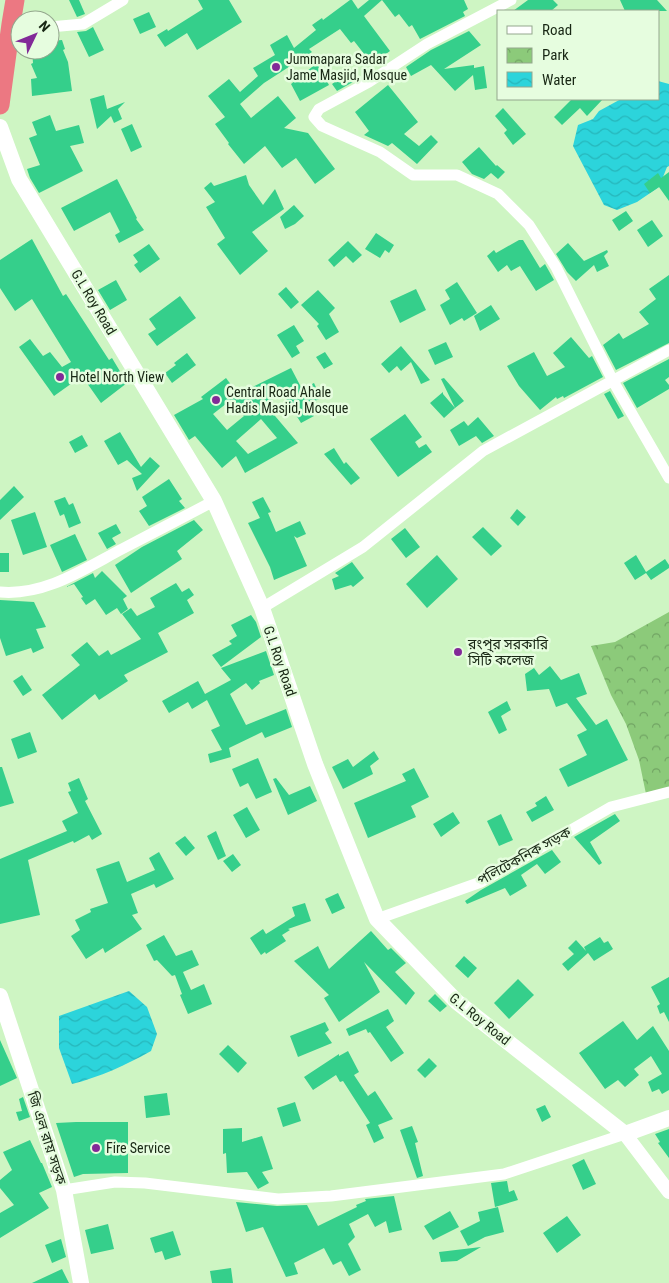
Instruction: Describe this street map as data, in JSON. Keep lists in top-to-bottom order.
{
  "streets": {
    "main road": ["G.L Roy Road", "জি এল রায় সড়ক"],
    "street": ["পলিটেকনিক সড়ক"]
  },
  "crossings": [
    ["G.L Roy Road", "পলিটেকনিক সড়ক"]
  ],
  "places": [
    "Jummapara Sadar Jame Masjid, Mosque",
    "Hotel North View",
    "Central Road Ahale Hadis Masjid, Mosque",
    "রংপুর সরকারি সিটি কলেজ",
    "Fire Service"
  ],
  "legend": ["Road", "Park", "Water"],
  "north": "top right"
}
